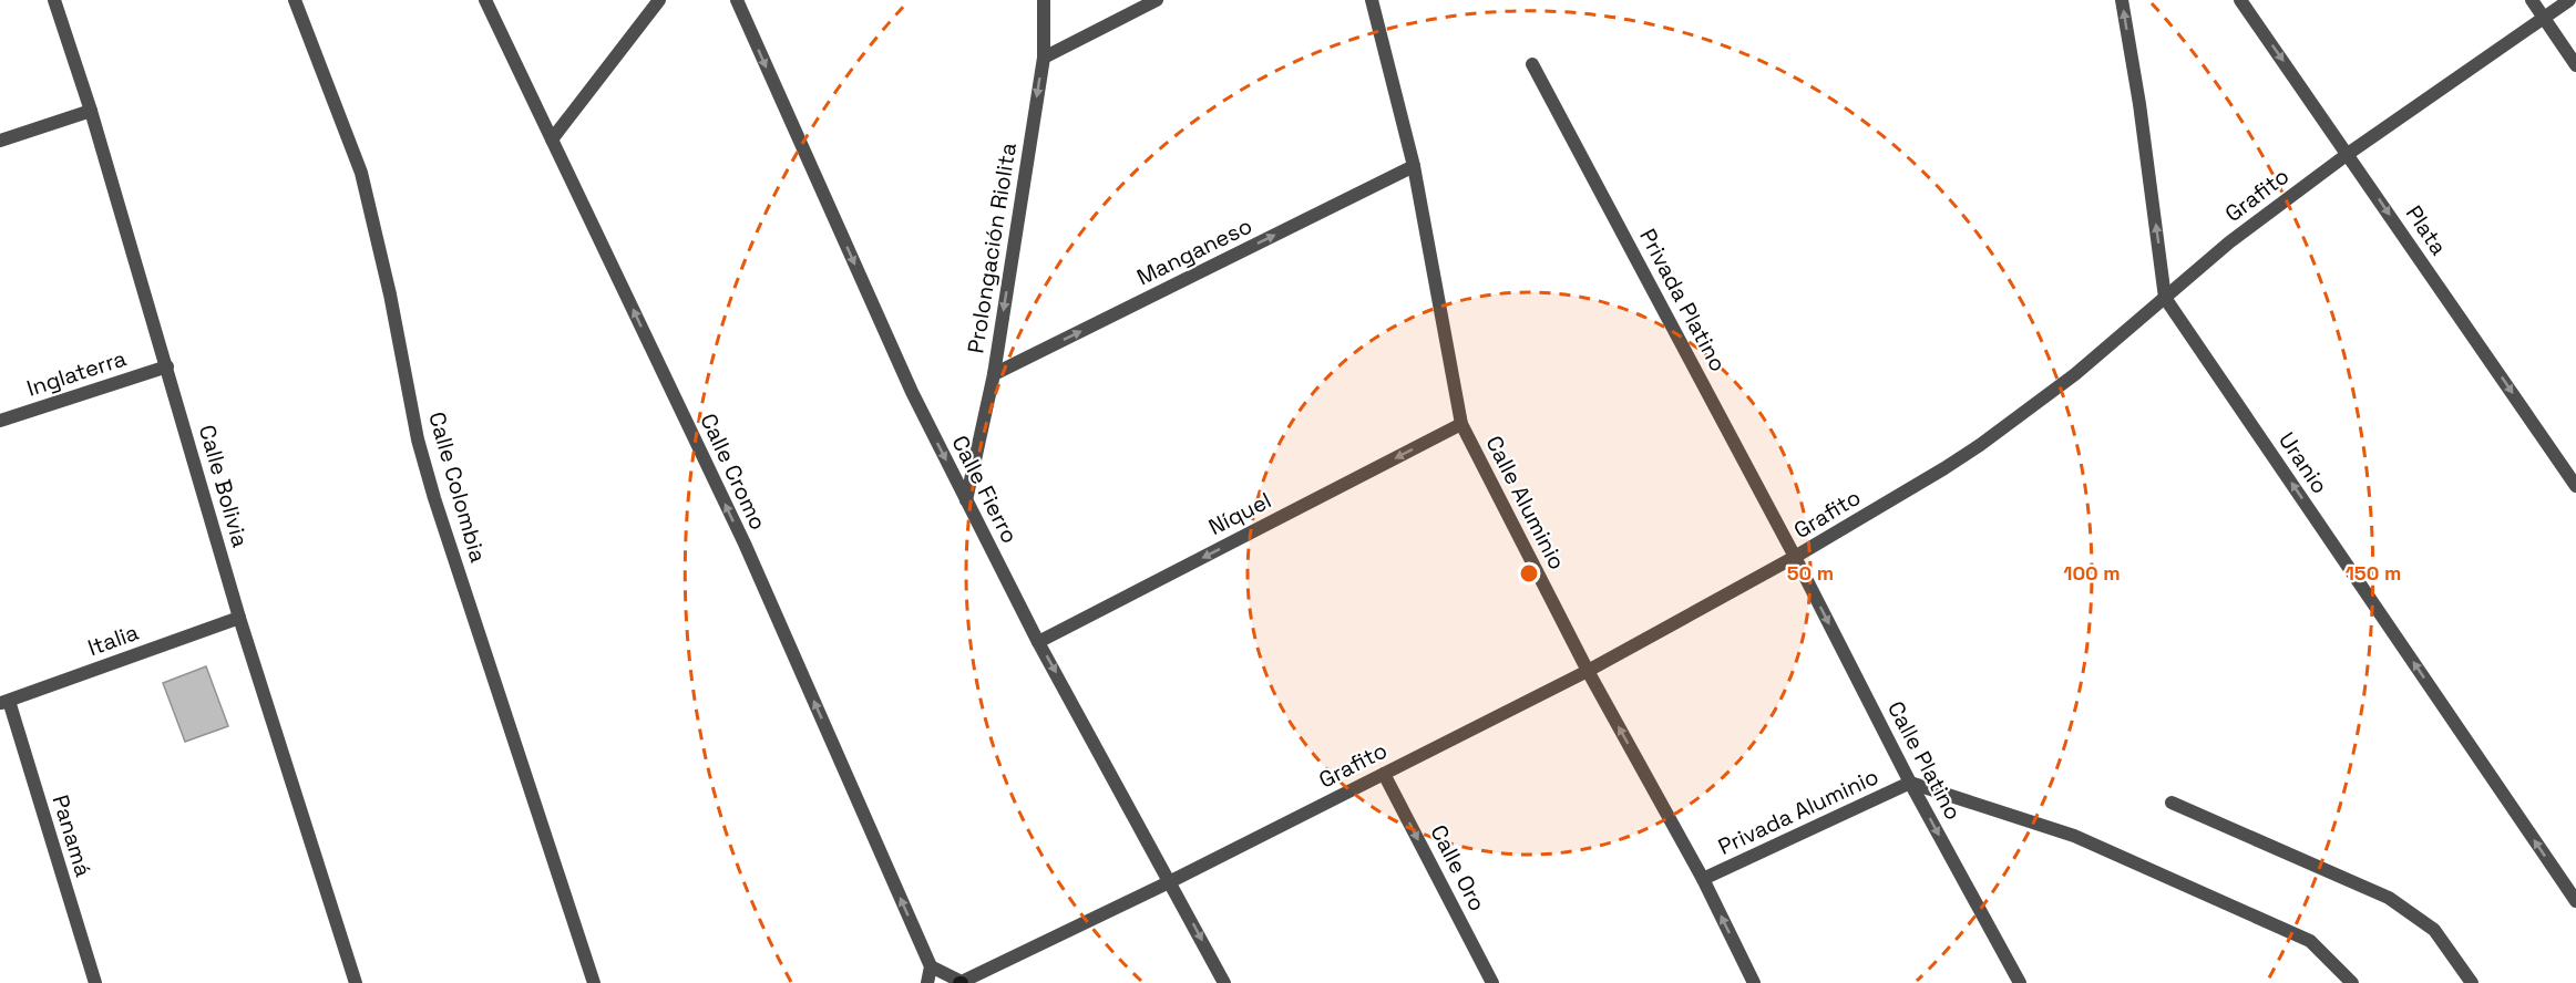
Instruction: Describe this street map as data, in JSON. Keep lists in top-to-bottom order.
{
  "streets": {
    "street": [
      "Grafito",
      "Plata",
      "Prolongación Riolita",
      "Manganeso",
      "Privada Platino",
      "Inglaterra",
      "Uranio",
      "Calle Cromo",
      "Calle Bolivia",
      "Calle Colombia",
      "Calle Fierro",
      "Calle Aluminio",
      "Níquel",
      "Italia",
      "Calle Platino",
      "Privada Aluminio",
      "Panamá",
      "Calle Oro"
    ]
  },
  "crossings": [
    ["Grafito", "Plata"],
    ["Grafito", "Privada Platino"],
    ["Grafito", "Uranio"],
    ["Grafito", "Calle Fierro"],
    ["Grafito", "Calle Aluminio"],
    ["Grafito", "Calle Platino"],
    ["Grafito", "Calle Oro"],
    ["Prolongación Riolita", "Manganeso"],
    ["Prolongación Riolita", "Calle Fierro"],
    ["Manganeso", "Calle Aluminio"],
    ["Privada Platino", "Calle Platino"],
    ["Inglaterra", "Calle Bolivia"],
    ["Calle Bolivia", "Italia"],
    ["Calle Fierro", "Níquel"],
    ["Calle Aluminio", "Níquel"],
    ["Calle Aluminio", "Privada Aluminio"],
    ["Italia", "Panamá"],
    ["Calle Platino", "Privada Aluminio"]
  ],
  "one_way": [
    "Plata",
    "Prolongación Riolita",
    "Manganeso",
    "Uranio",
    "Calle Cromo",
    "Calle Fierro",
    "Níquel",
    "Calle Platino",
    "Calle Oro"
  ],
  "rings": ["50 m", "100 m", "150 m"]
}
